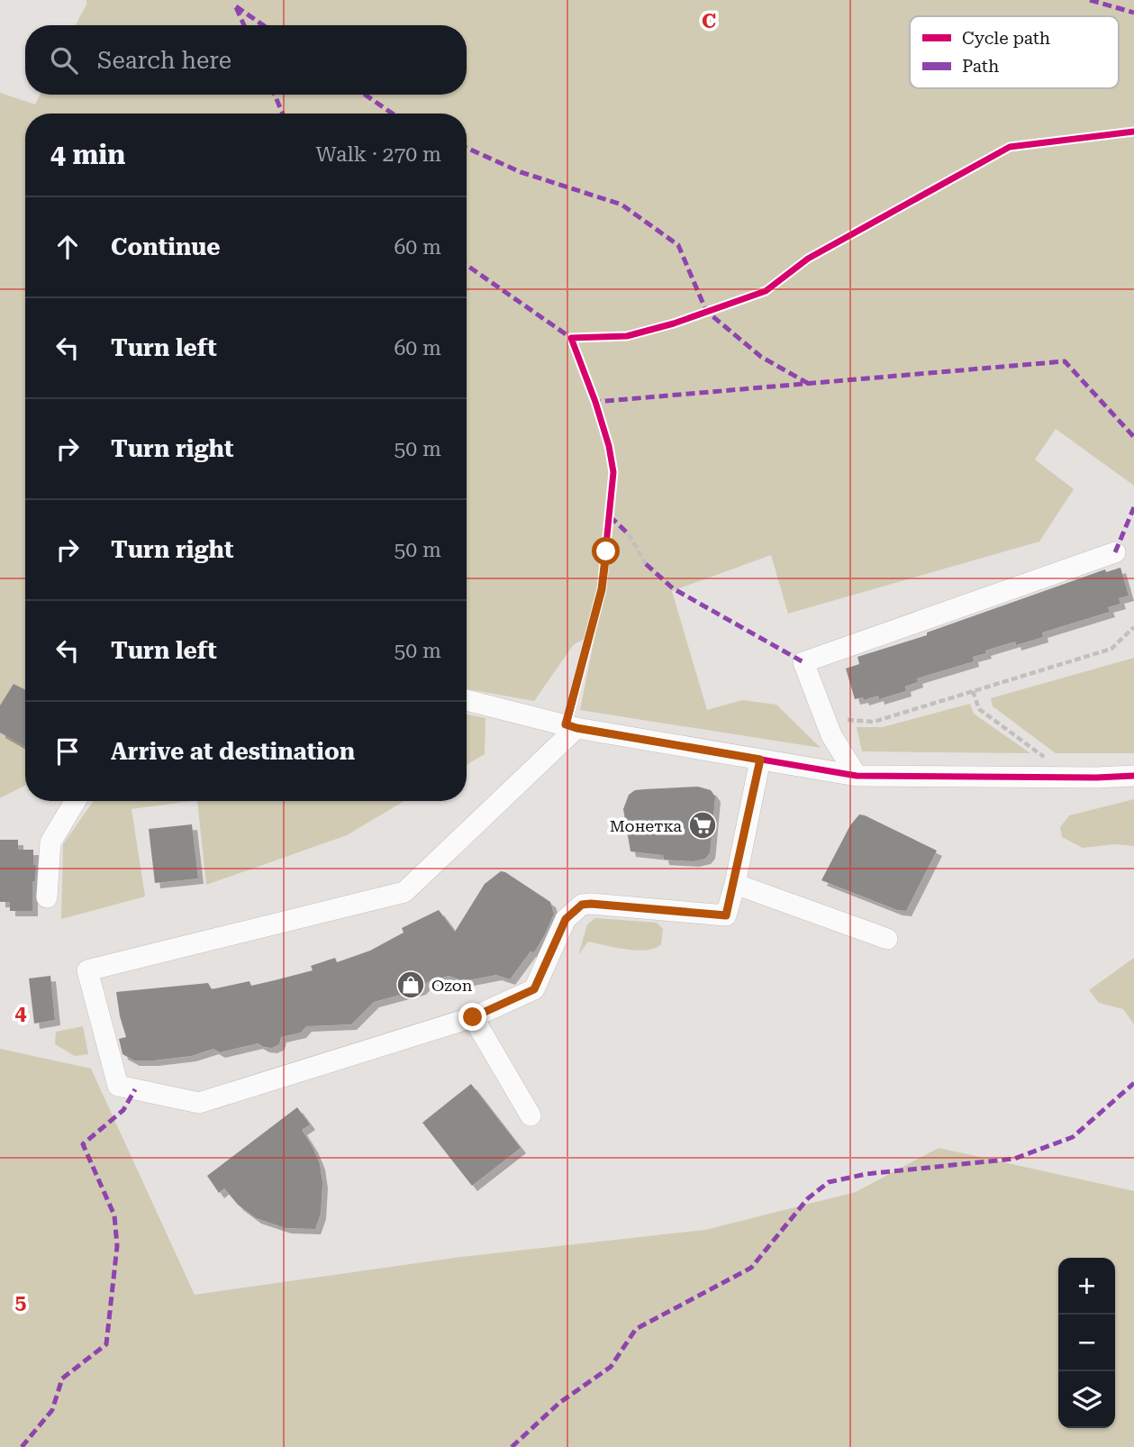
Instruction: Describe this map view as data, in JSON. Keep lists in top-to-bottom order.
{
  "places": {
    "supermarket": ["Монетка"],
    "shop": ["Ozon"]
  },
  "legend": ["Cycle path", "Path"],
  "page": {
    "search": "Search here",
    "heading": ["4 min", "Walk · 270 m"],
    "list": [
      ["Continue", "60 m"],
      ["Turn left", "60 m"],
      ["Turn right", "50 m"],
      ["Turn right", "50 m"],
      ["Turn left", "50 m"],
      "Arrive at destination"
    ],
    "map_buttons": ["+", "−"]
  },
  "grid": {
    "columns": ["C"],
    "rows": ["4", "5"]
  }
}
